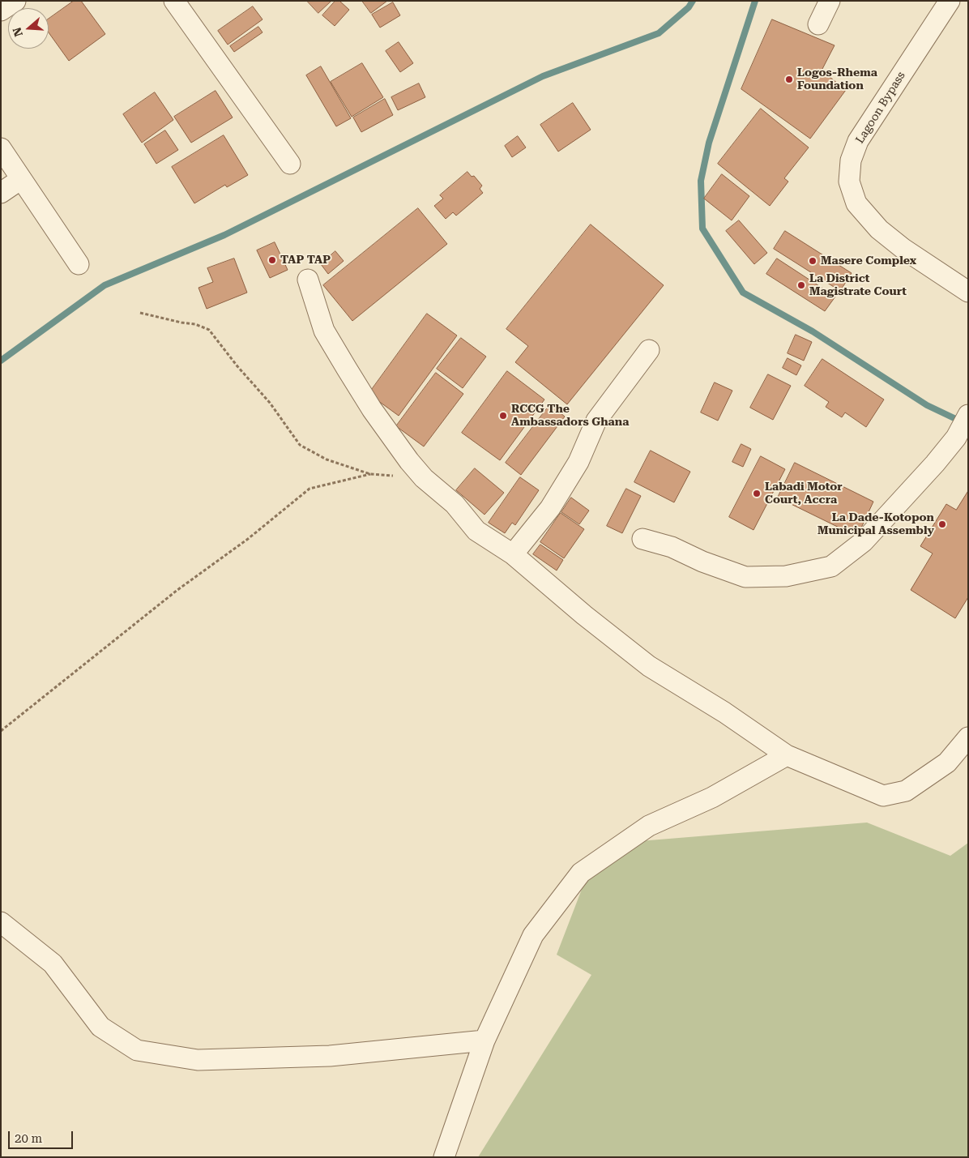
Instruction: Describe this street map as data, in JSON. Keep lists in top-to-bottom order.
{
  "streets": {
    "street": ["Lagoon Bypass"]
  },
  "places": [
    "Logos-Rhema Foundation",
    "TAP TAP",
    "Masere Complex",
    "La District Magistrate Court",
    "RCCG The Ambassadors Ghana",
    "Labadi Motor Court, Accra",
    "La Dade-Kotopon Municipal Assembly"
  ],
  "scale_bar": "20 m",
  "north": "left"
}
